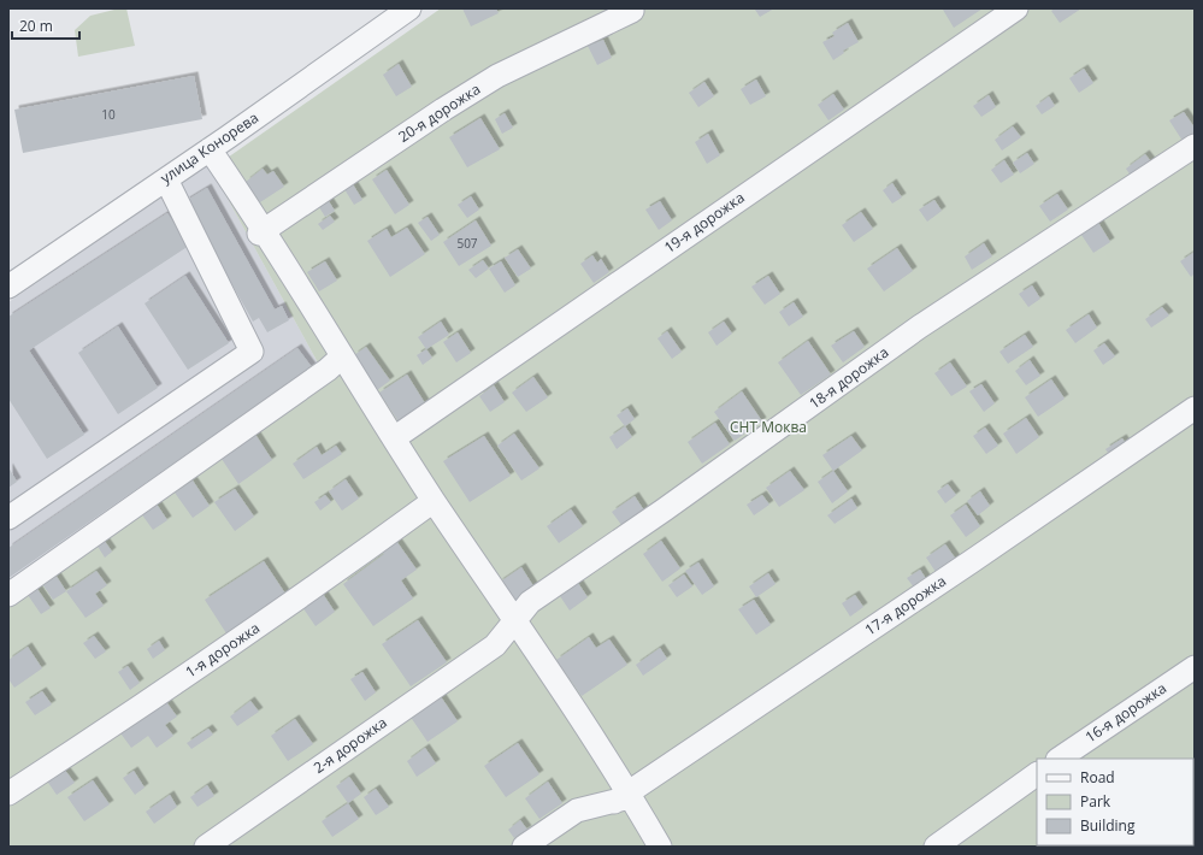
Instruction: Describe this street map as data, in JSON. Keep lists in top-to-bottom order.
{
  "streets": {
    "street": [
      "20-я дорожка",
      "улица Конорева",
      "19-я дорожка",
      "18-я дорожка",
      "17-я дорожка",
      "1-я дорожка",
      "16-я дорожка",
      "2-я дорожка"
    ]
  },
  "crossings": [
    ["18-я дорожка", "2-я дорожка"]
  ],
  "parks": ["СНТ Моква"],
  "house_numbers": ["10", "507"],
  "legend": ["Road", "Park", "Building"],
  "scale_bar": "20 m"
}
